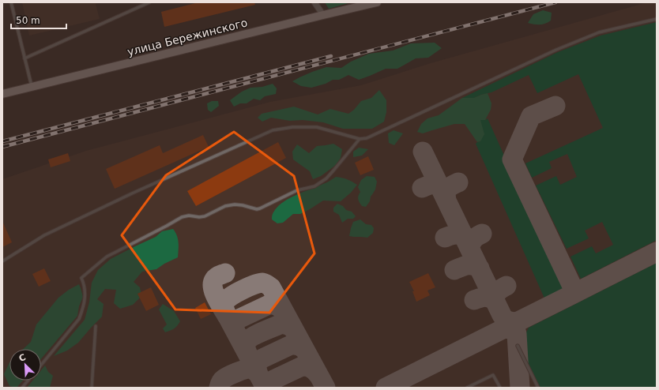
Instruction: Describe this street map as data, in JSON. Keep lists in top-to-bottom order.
{
  "streets": {
    "main road": ["улица Бережинского"]
  },
  "scale_bar": "50 m",
  "north": "top left"
}
